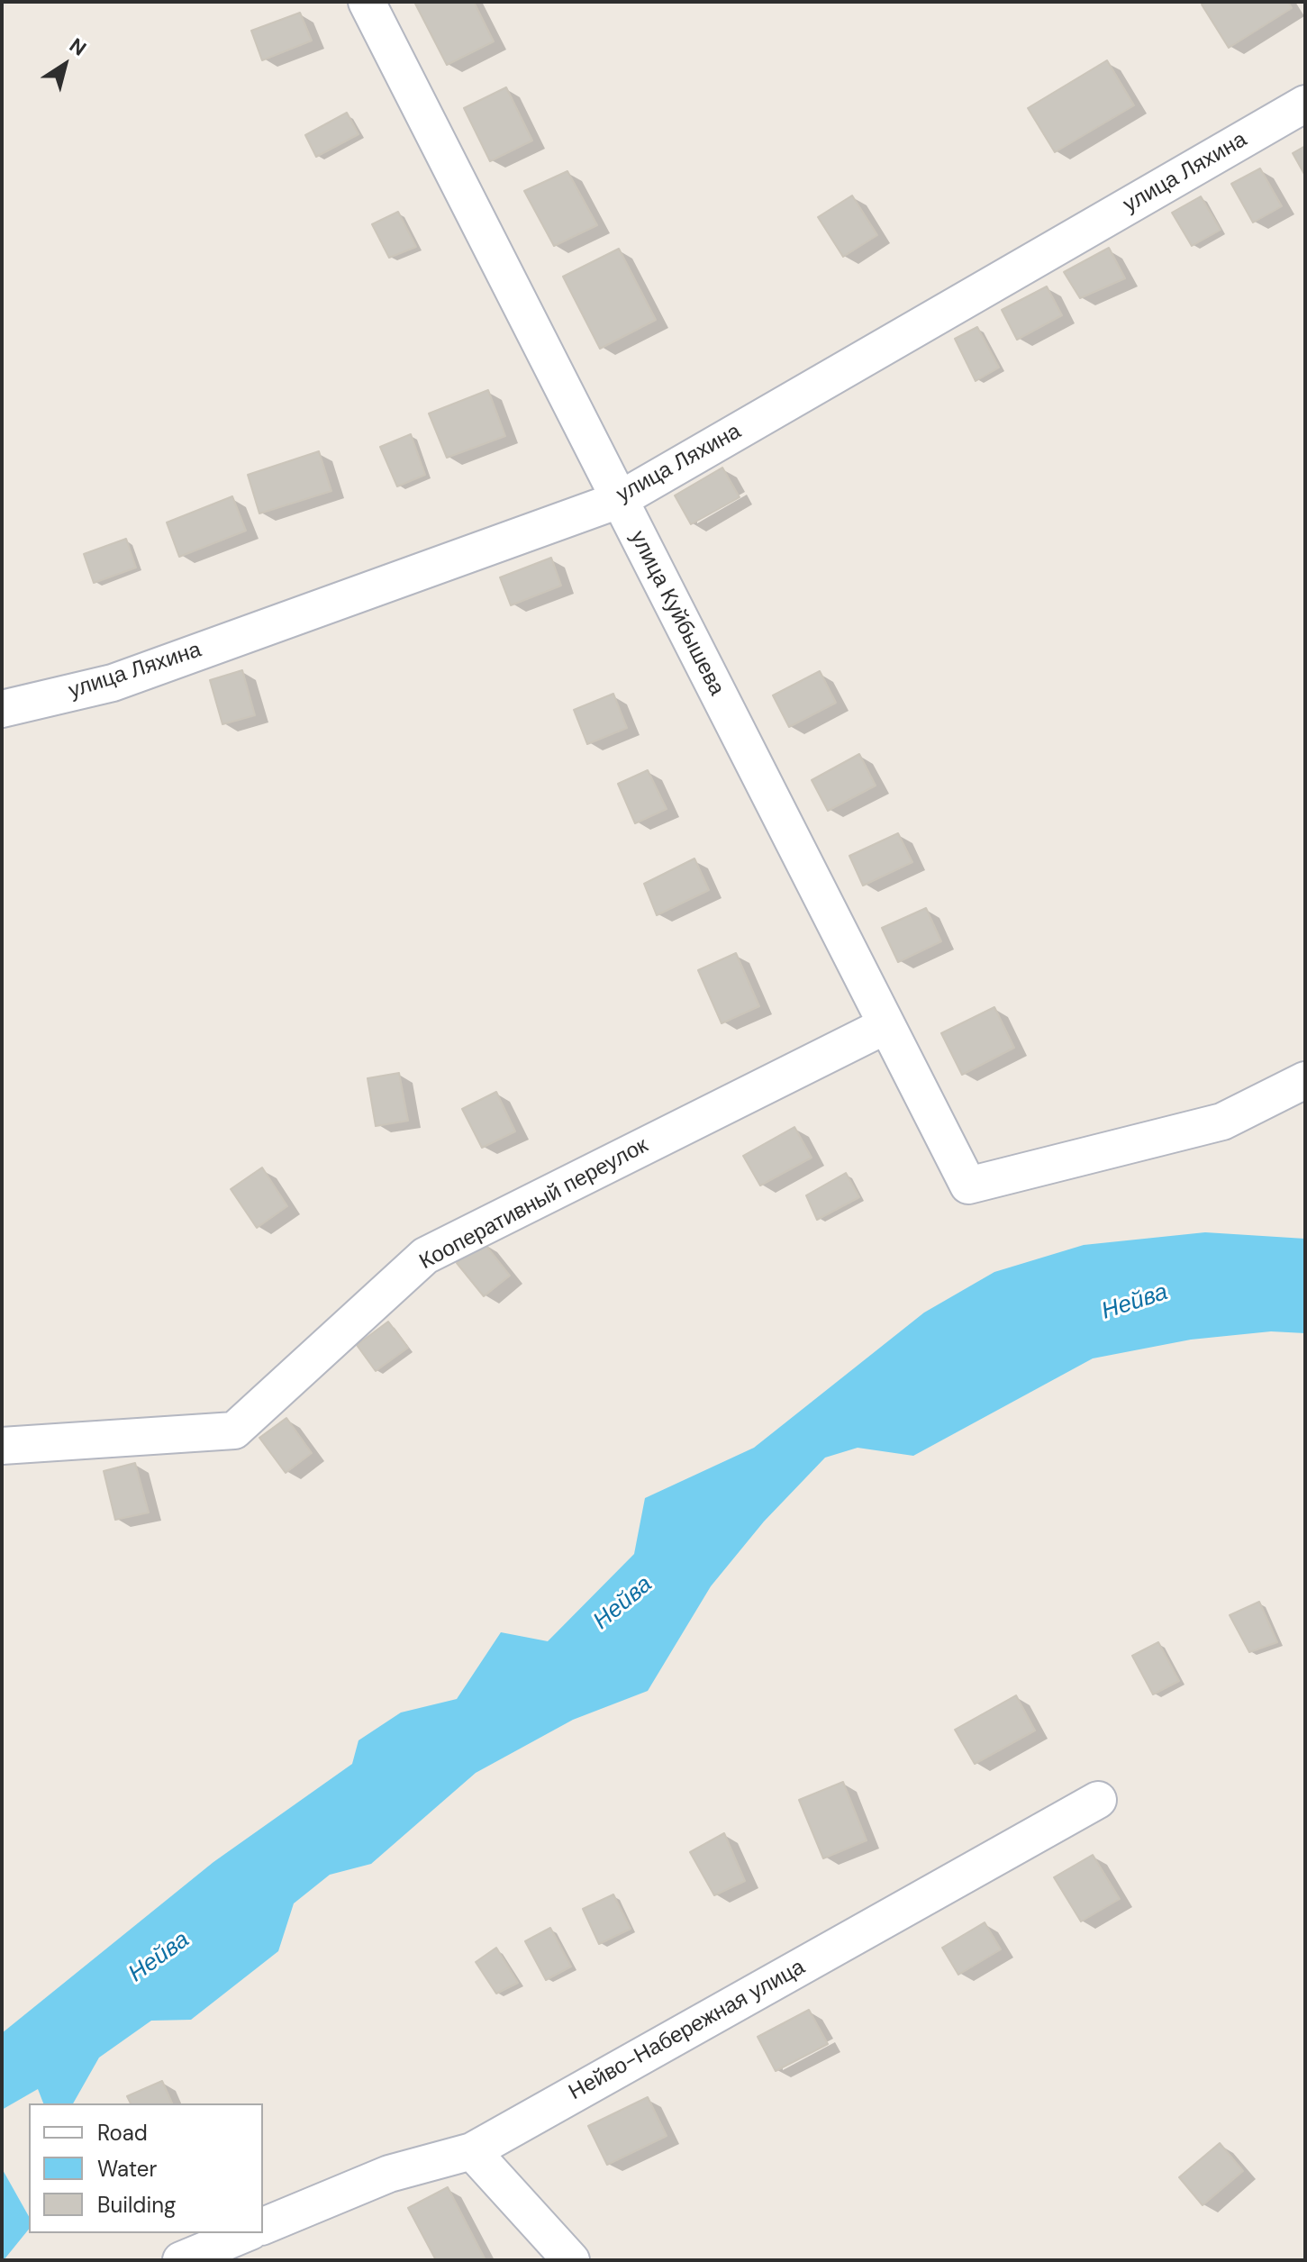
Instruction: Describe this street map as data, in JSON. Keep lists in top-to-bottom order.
{
  "streets": {
    "street": [
      "улица Ляхина",
      "улица Куйбышева",
      "Кооперативный переулок",
      "Нейво-Набережная улица"
    ]
  },
  "crossings": [
    ["улица Ляхина", "улица Куйбышева"],
    ["улица Куйбышева", "Кооперативный переулок"]
  ],
  "water": ["Нейва"],
  "legend": ["Road", "Water", "Building"],
  "north": "top right"
}
